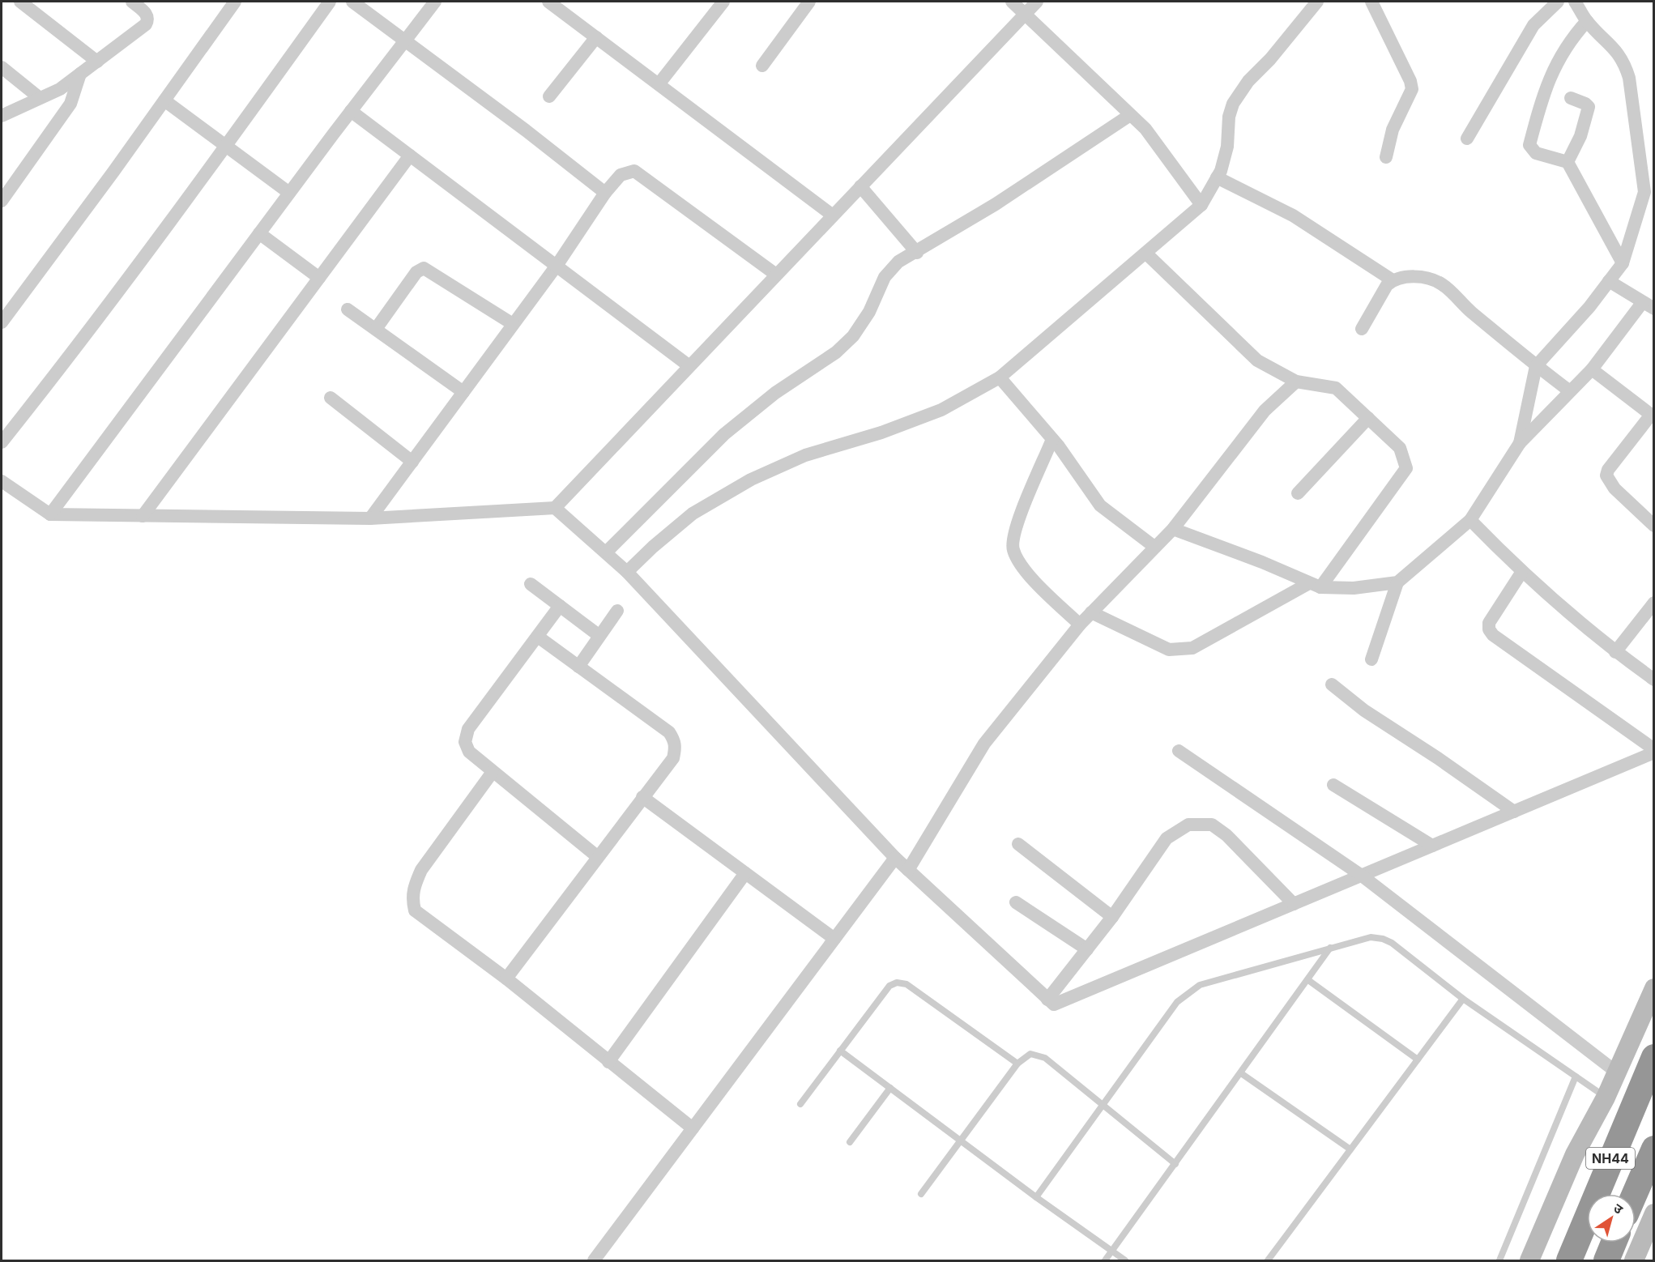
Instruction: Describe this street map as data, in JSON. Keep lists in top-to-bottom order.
{
  "streets": {
    "highway": ["NH44"]
  },
  "north": "top right"
}
